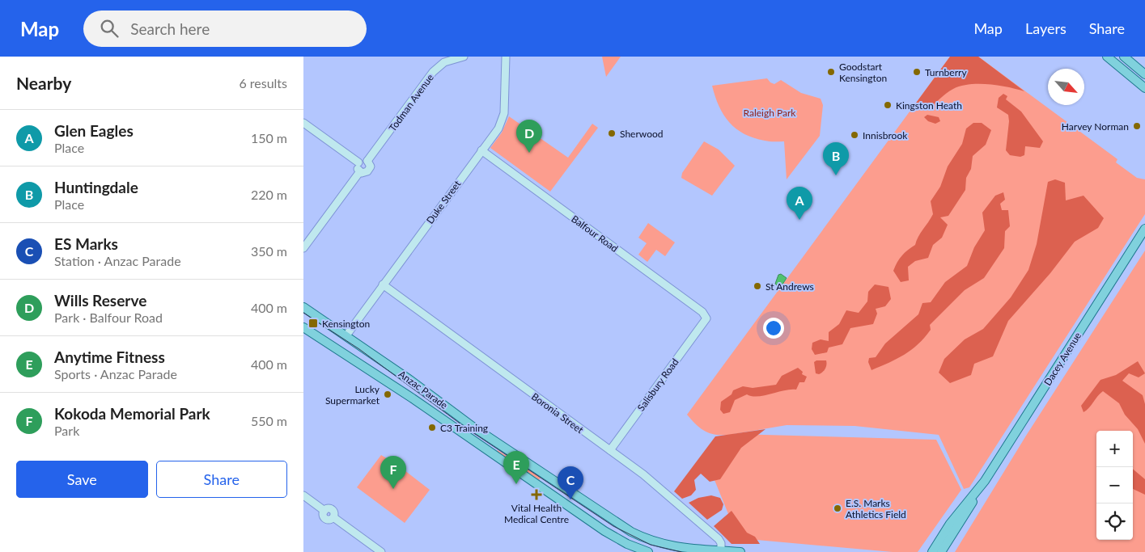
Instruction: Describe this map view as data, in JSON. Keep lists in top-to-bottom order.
{
  "streets": {
    "main road": ["Dacey Avenue", "Anzac Parade"],
    "street": [
      "Todman Avenue",
      "Duke Street",
      "Balfour Road",
      "Salisbury Road",
      "Boronia Street"
    ]
  },
  "crossings": [
    ["Duke Street", "Balfour Road"],
    ["Duke Street", "Anzac Parade"],
    ["Duke Street", "Boronia Street"],
    ["Balfour Road", "Salisbury Road"],
    ["Salisbury Road", "Boronia Street"],
    ["Anzac Parade", "Boronia Street"]
  ],
  "parks": ["Raleigh Park"],
  "places": {
    "other": [
      "Goodstart Kensington",
      "Turnberry",
      "Kingston Heath",
      "Harvey Norman",
      "Sherwood",
      "Innisbrook",
      "St Andrews",
      "Lucky Supermarket",
      "C3 Training",
      "E.S. Marks Athletics Field"
    ],
    "transit": ["Kensington"],
    "health": ["Vital Health Medical Centre"]
  },
  "north": "bottom right",
  "page": {
    "header": "Map",
    "search": "Search here",
    "nav": ["Map", "Layers", "Share"],
    "heading": ["Nearby", "6 results"],
    "list": [
      {
        "mark": "A",
        "name": "Glen Eagles",
        "note": "Place",
        "value": "150 m"
      },
      {
        "mark": "B",
        "name": "Huntingdale",
        "note": "Place",
        "value": "220 m"
      },
      {
        "mark": "C",
        "name": "ES Marks",
        "note": "Station · Anzac Parade",
        "value": "350 m"
      },
      {
        "mark": "D",
        "name": "Wills Reserve",
        "note": "Park · Balfour Road",
        "value": "400 m"
      },
      {
        "mark": "E",
        "name": "Anytime Fitness",
        "note": "Sports · Anzac Parade",
        "value": "400 m"
      },
      {
        "mark": "F",
        "name": "Kokoda Memorial Park",
        "note": "Park",
        "value": "550 m"
      }
    ],
    "pins": [
      "D",
      "B",
      "A",
      "E",
      "F",
      "C"
    ],
    "map_buttons": ["+", "−"],
    "buttons": ["Save", "Share"]
  }
}
